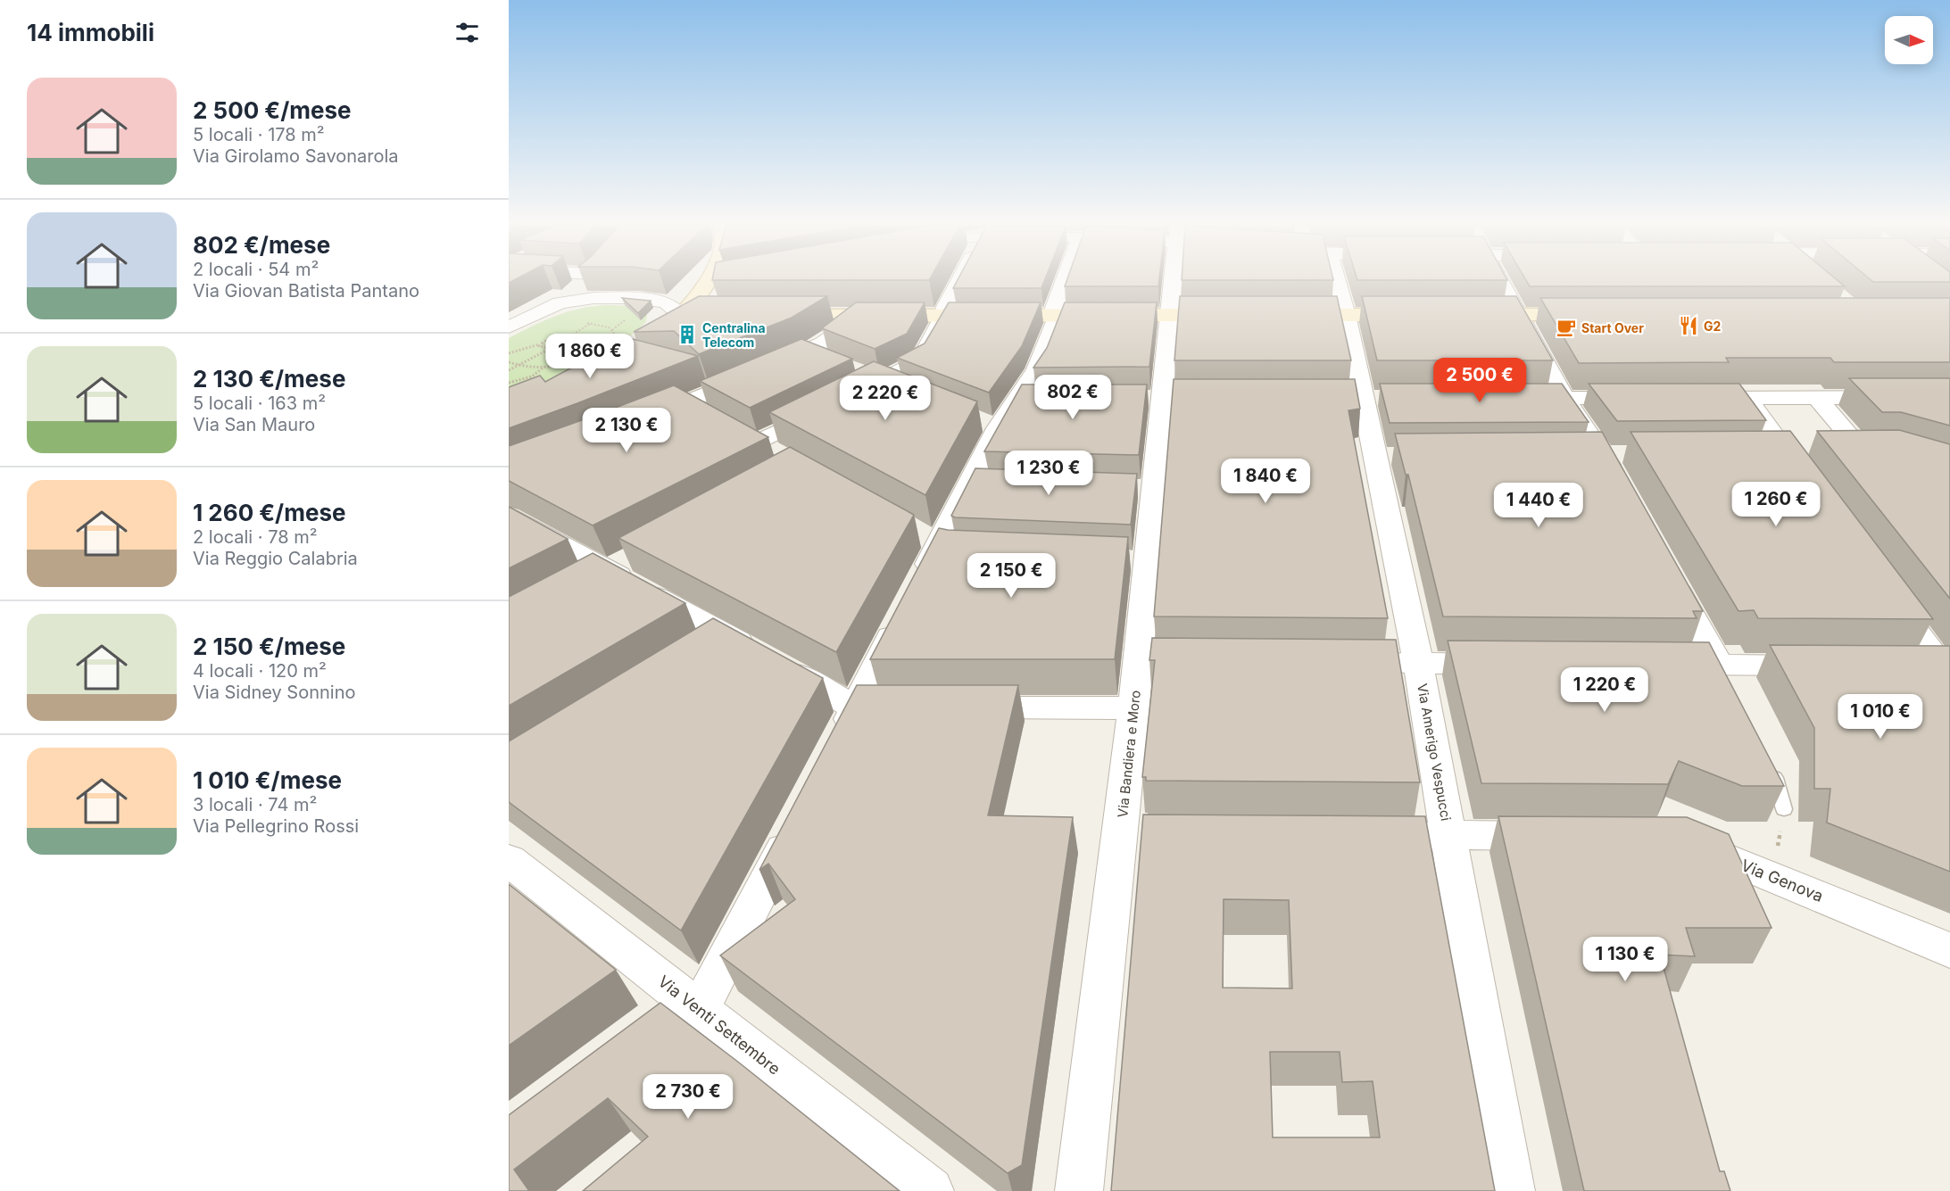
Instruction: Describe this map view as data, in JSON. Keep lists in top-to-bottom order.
{
  "streets": {
    "street": [
      "Via Amerigo Vespucci",
      "Via Bandiera e Moro",
      "Via Genova",
      "Via Venti Settembre"
    ]
  },
  "places": {
    "restaurant": ["G2"],
    "cafe": ["Start Over"],
    "building": ["Centralina Telecom"]
  },
  "north": "right",
  "page": {
    "heading": "14 immobili",
    "list": [
      {
        "name": "2 500 €/mese",
        "note": "5 locali · 178 m² · Via Girolamo Savonarola"
      },
      {
        "name": "802 €/mese",
        "note": "2 locali · 54 m² · Via Giovan Batista Pantano"
      },
      {
        "name": "2 130 €/mese",
        "note": "5 locali · 163 m² · Via San Mauro"
      },
      {
        "name": "1 260 €/mese",
        "note": "2 locali · 78 m² · Via Reggio Calabria"
      },
      {
        "name": "2 150 €/mese",
        "note": "4 locali · 120 m² · Via Sidney Sonnino"
      },
      {
        "name": "1 010 €/mese",
        "note": "3 locali · 74 m² · Via Pellegrino Rossi"
      }
    ],
    "price": [
      "1 860 €",
      "2 500 €",
      "802 €",
      "2 220 €",
      "2 130 €",
      "1 230 €",
      "1 840 €",
      "1 260 €",
      "1 440 €",
      "2 150 €",
      "1 220 €",
      "1 010 €",
      "1 130 €",
      "2 730 €"
    ]
  }
}
